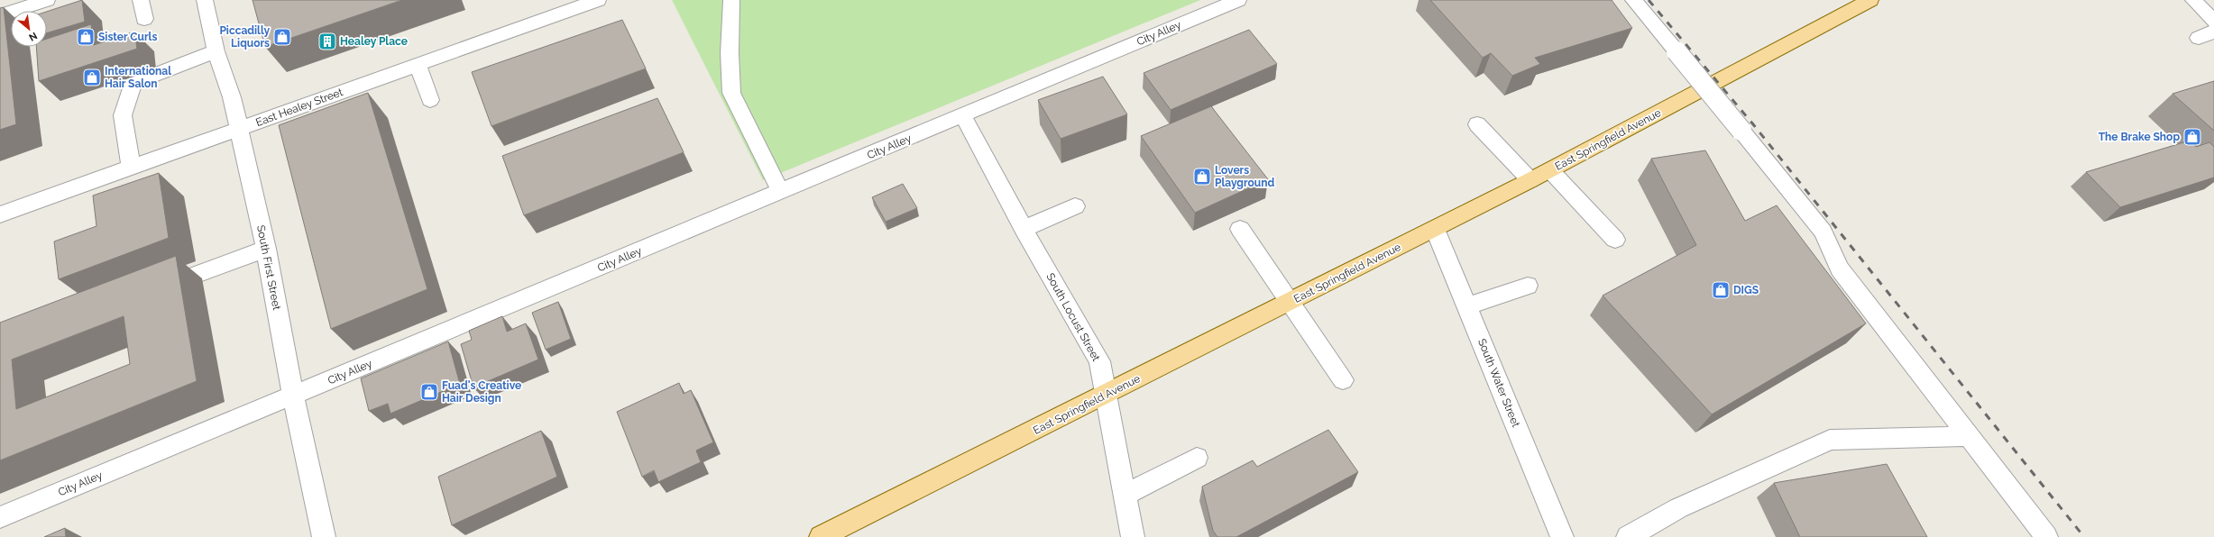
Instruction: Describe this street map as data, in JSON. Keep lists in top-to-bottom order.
{
  "streets": {
    "main road": ["East Springfield Avenue"],
    "street": [
      "City Alley",
      "East Healey Street",
      "South First Street",
      "South Locust Street",
      "South Water Street"
    ]
  },
  "crossings": [
    ["City Alley", "South First Street"],
    ["City Alley", "South Locust Street"],
    ["East Healey Street", "South First Street"],
    ["East Springfield Avenue", "South Locust Street"],
    ["East Springfield Avenue", "South Water Street"]
  ],
  "places": {
    "shop": [
      "Sister Curls",
      "Piccadilly Liquors",
      "International Hair Salon",
      "The Brake Shop",
      "Lovers Playground",
      "DIGS",
      "Fuad's Creative Hair Design"
    ],
    "building": ["Healey Place"]
  },
  "north": "bottom right"
}
